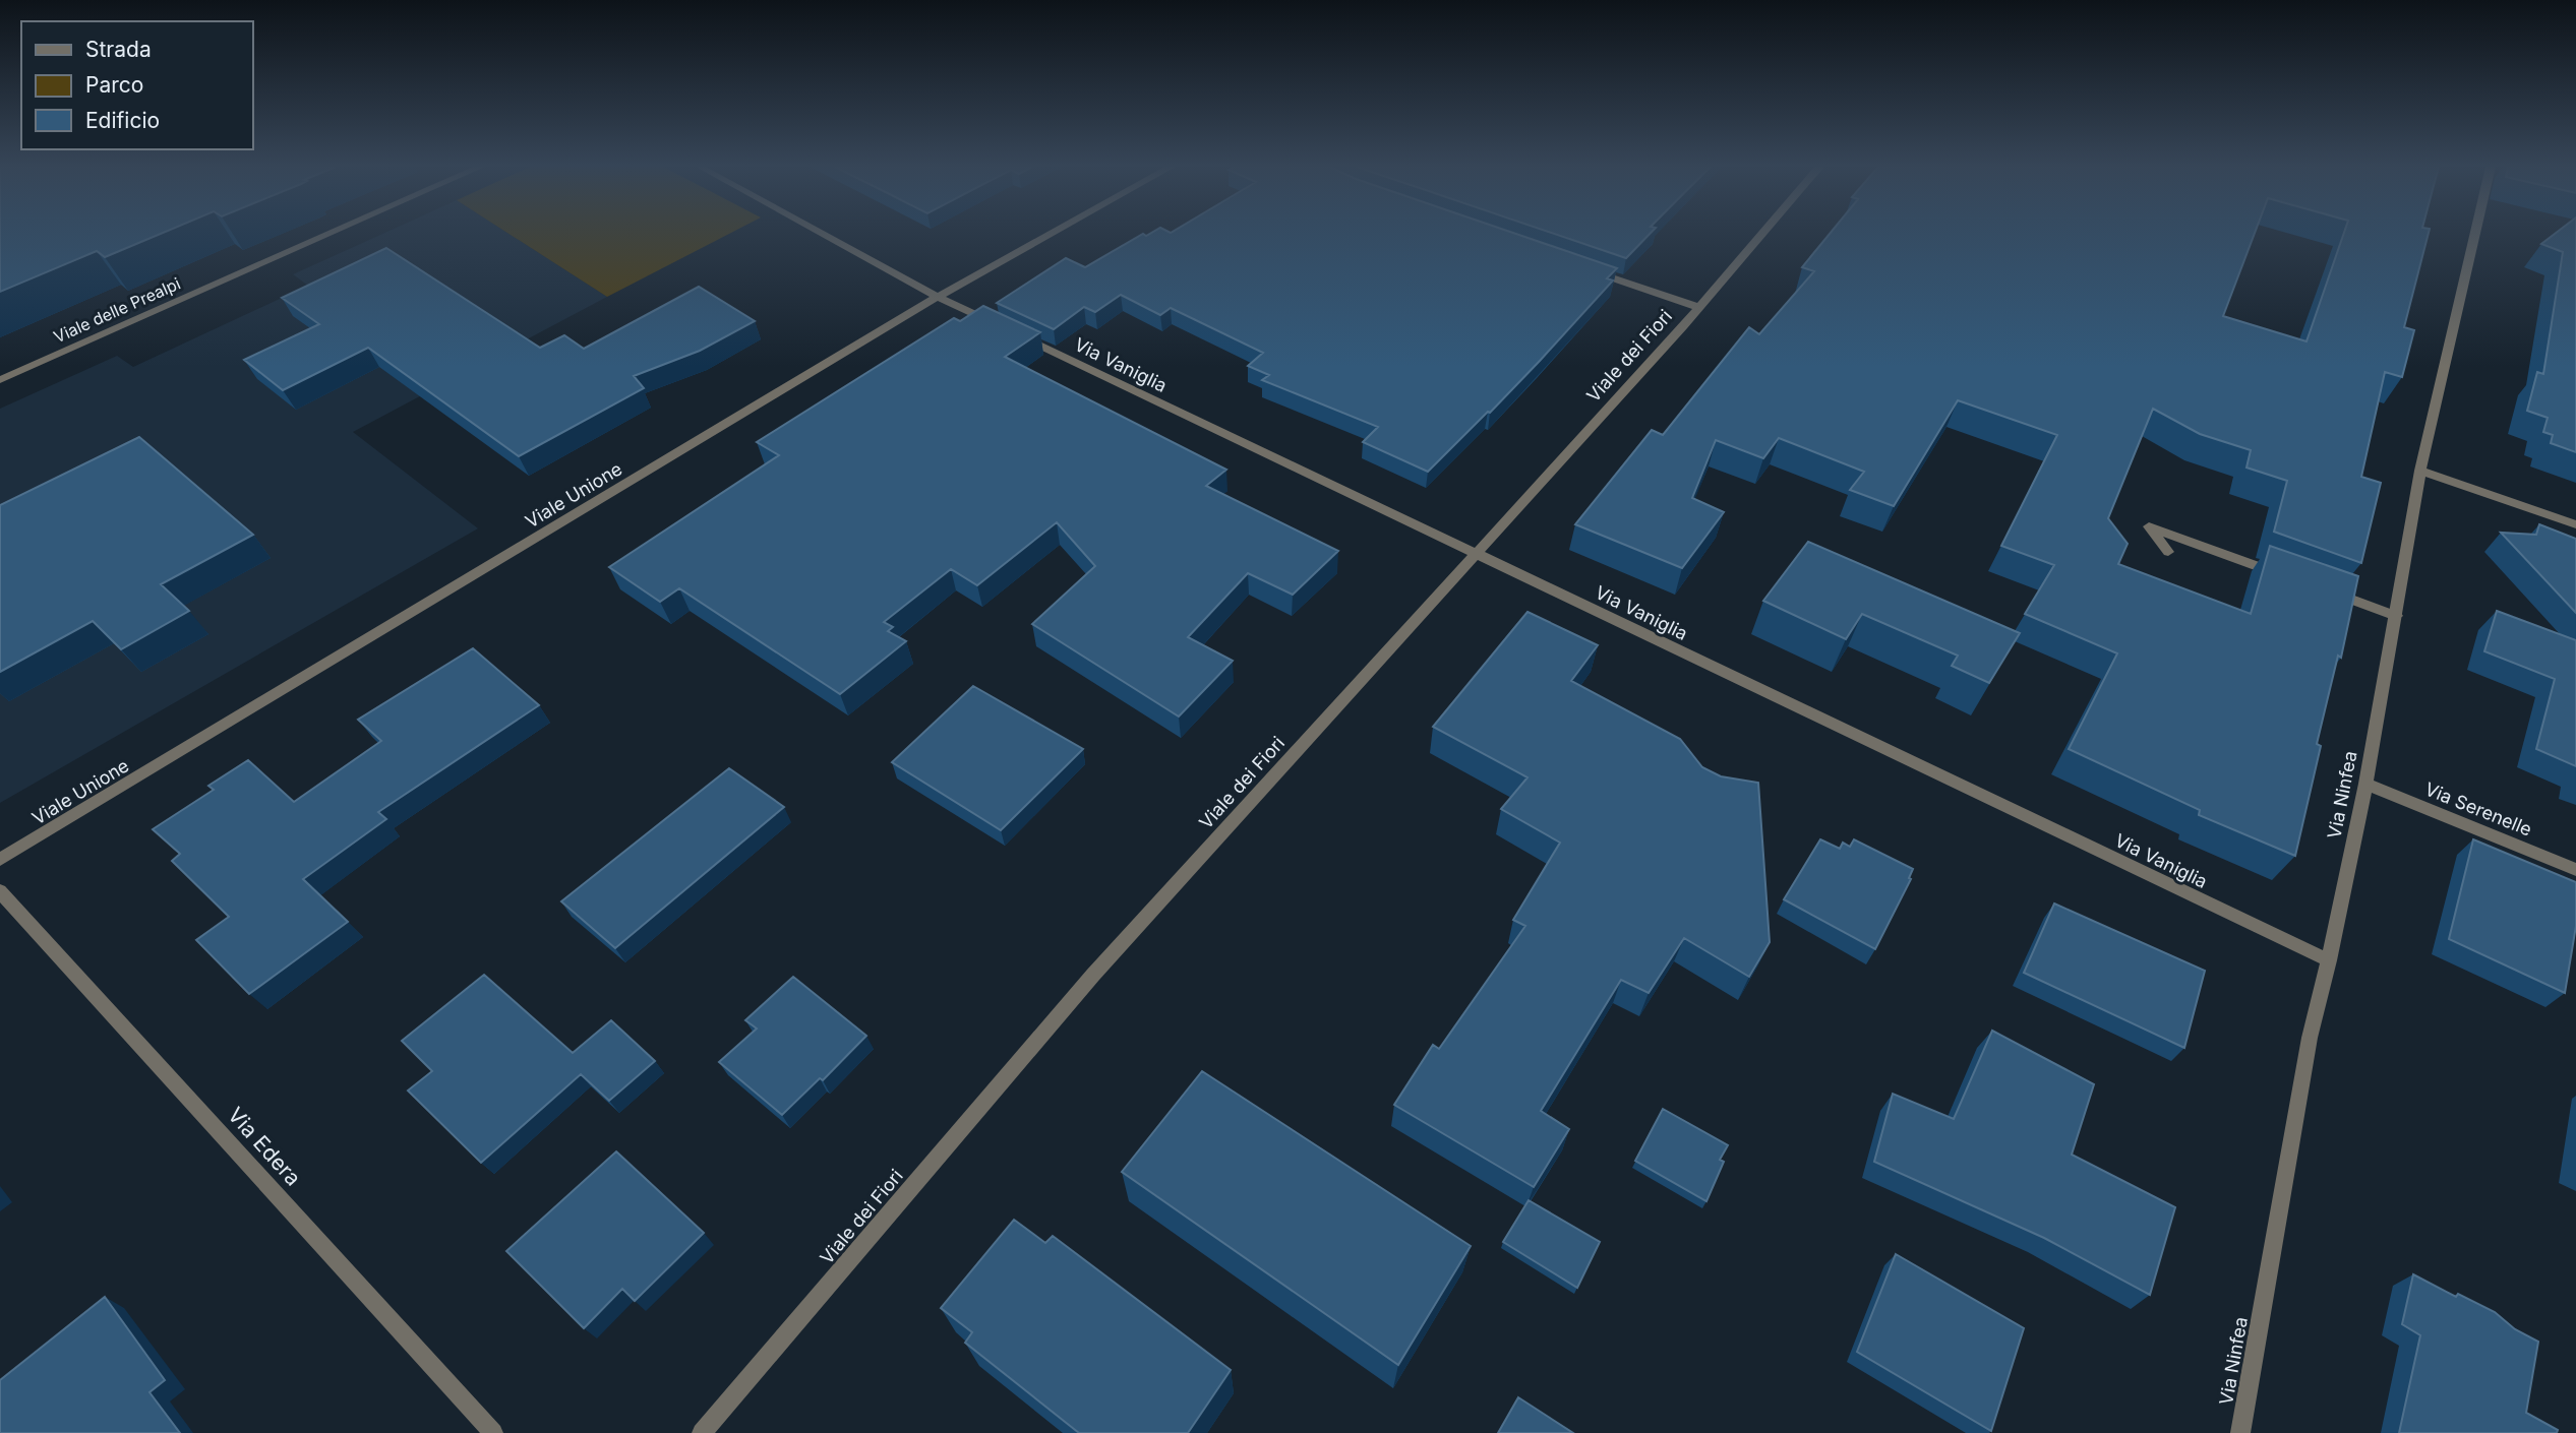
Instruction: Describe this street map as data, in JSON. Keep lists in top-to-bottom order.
{
  "streets": {
    "street": [
      "Viale delle Prealpi",
      "Viale dei Fiori",
      "Via Vaniglia",
      "Viale Unione",
      "Via Ninfea",
      "Via Serenelle",
      "Via Edera"
    ]
  },
  "crossings": [
    ["Viale dei Fiori", "Via Vaniglia"],
    ["Via Vaniglia", "Viale Unione"],
    ["Via Vaniglia", "Via Ninfea"],
    ["Via Ninfea", "Via Serenelle"]
  ],
  "legend": ["Strada", "Parco", "Edificio"]
}
